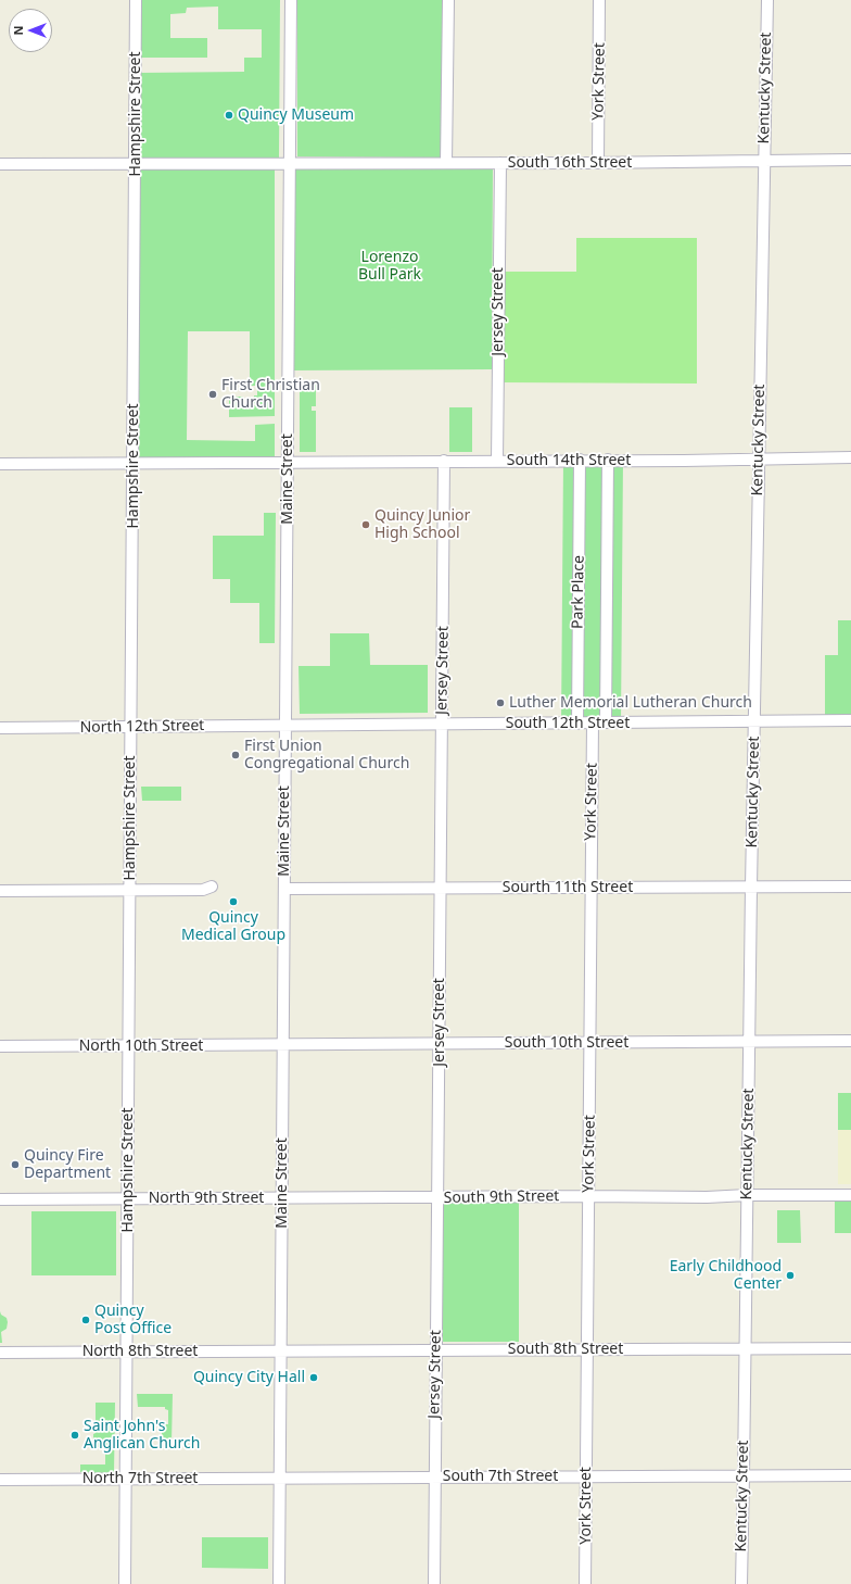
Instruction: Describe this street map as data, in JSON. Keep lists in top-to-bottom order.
{
  "streets": {
    "street": [
      "York Street",
      "Kentucky Street",
      "Hampshire Street",
      "South 16th Street",
      "Jersey Street",
      "South 14th Street",
      "Maine Street",
      "Park Place",
      "South 12th Street",
      "North 12th Street",
      "Sourth 11th Street",
      "South 10th Street",
      "North 10th Street",
      "South 9th Street",
      "North 9th Street",
      "South 8th Street",
      "North 8th Street",
      "South 7th Street",
      "North 7th Street"
    ]
  },
  "crossings": [
    ["York Street", "South 16th Street"],
    ["York Street", "South 12th Street"],
    ["York Street", "Sourth 11th Street"],
    ["York Street", "South 10th Street"],
    ["York Street", "South 9th Street"],
    ["York Street", "South 8th Street"],
    ["York Street", "South 7th Street"],
    ["Kentucky Street", "South 16th Street"],
    ["Kentucky Street", "South 14th Street"],
    ["Kentucky Street", "South 12th Street"],
    ["Kentucky Street", "Sourth 11th Street"],
    ["Kentucky Street", "South 10th Street"],
    ["Kentucky Street", "South 9th Street"],
    ["Kentucky Street", "South 8th Street"],
    ["Kentucky Street", "South 7th Street"],
    ["Hampshire Street", "South 16th Street"],
    ["Hampshire Street", "South 14th Street"],
    ["Hampshire Street", "North 12th Street"],
    ["Hampshire Street", "North 10th Street"],
    ["Hampshire Street", "North 9th Street"],
    ["Hampshire Street", "North 8th Street"],
    ["Hampshire Street", "North 7th Street"],
    ["South 16th Street", "Jersey Street"],
    ["South 16th Street", "Maine Street"],
    ["Jersey Street", "South 14th Street"],
    ["Jersey Street", "South 12th Street"],
    ["Jersey Street", "Sourth 11th Street"],
    ["Jersey Street", "South 10th Street"],
    ["Jersey Street", "South 9th Street"],
    ["Jersey Street", "South 8th Street"],
    ["Jersey Street", "South 7th Street"],
    ["South 14th Street", "Maine Street"],
    ["South 14th Street", "Park Place"],
    ["Maine Street", "South 12th Street"],
    ["Maine Street", "North 12th Street"],
    ["Maine Street", "Sourth 11th Street"],
    ["Maine Street", "South 10th Street"],
    ["Maine Street", "North 10th Street"],
    ["Maine Street", "South 9th Street"],
    ["Maine Street", "North 9th Street"],
    ["Maine Street", "South 8th Street"],
    ["Maine Street", "North 8th Street"],
    ["Maine Street", "South 7th Street"],
    ["Maine Street", "North 7th Street"],
    ["Park Place", "South 12th Street"],
    ["South 12th Street", "North 12th Street"],
    ["South 10th Street", "North 10th Street"],
    ["South 9th Street", "North 9th Street"],
    ["South 8th Street", "North 8th Street"],
    ["South 7th Street", "North 7th Street"]
  ],
  "parks": ["Lorenzo Bull Park"],
  "places": [
    "Quincy Museum",
    "First Christian Church",
    "Quincy Junior High School",
    "Luther Memorial Lutheran Church",
    "First Union Congregational Church",
    "Quincy Medical Group",
    "Quincy Fire Department",
    "Early Childhood Center",
    "Quincy Post Office",
    "Quincy City Hall",
    "Saint John's Anglican Church"
  ],
  "north": "left"
}
